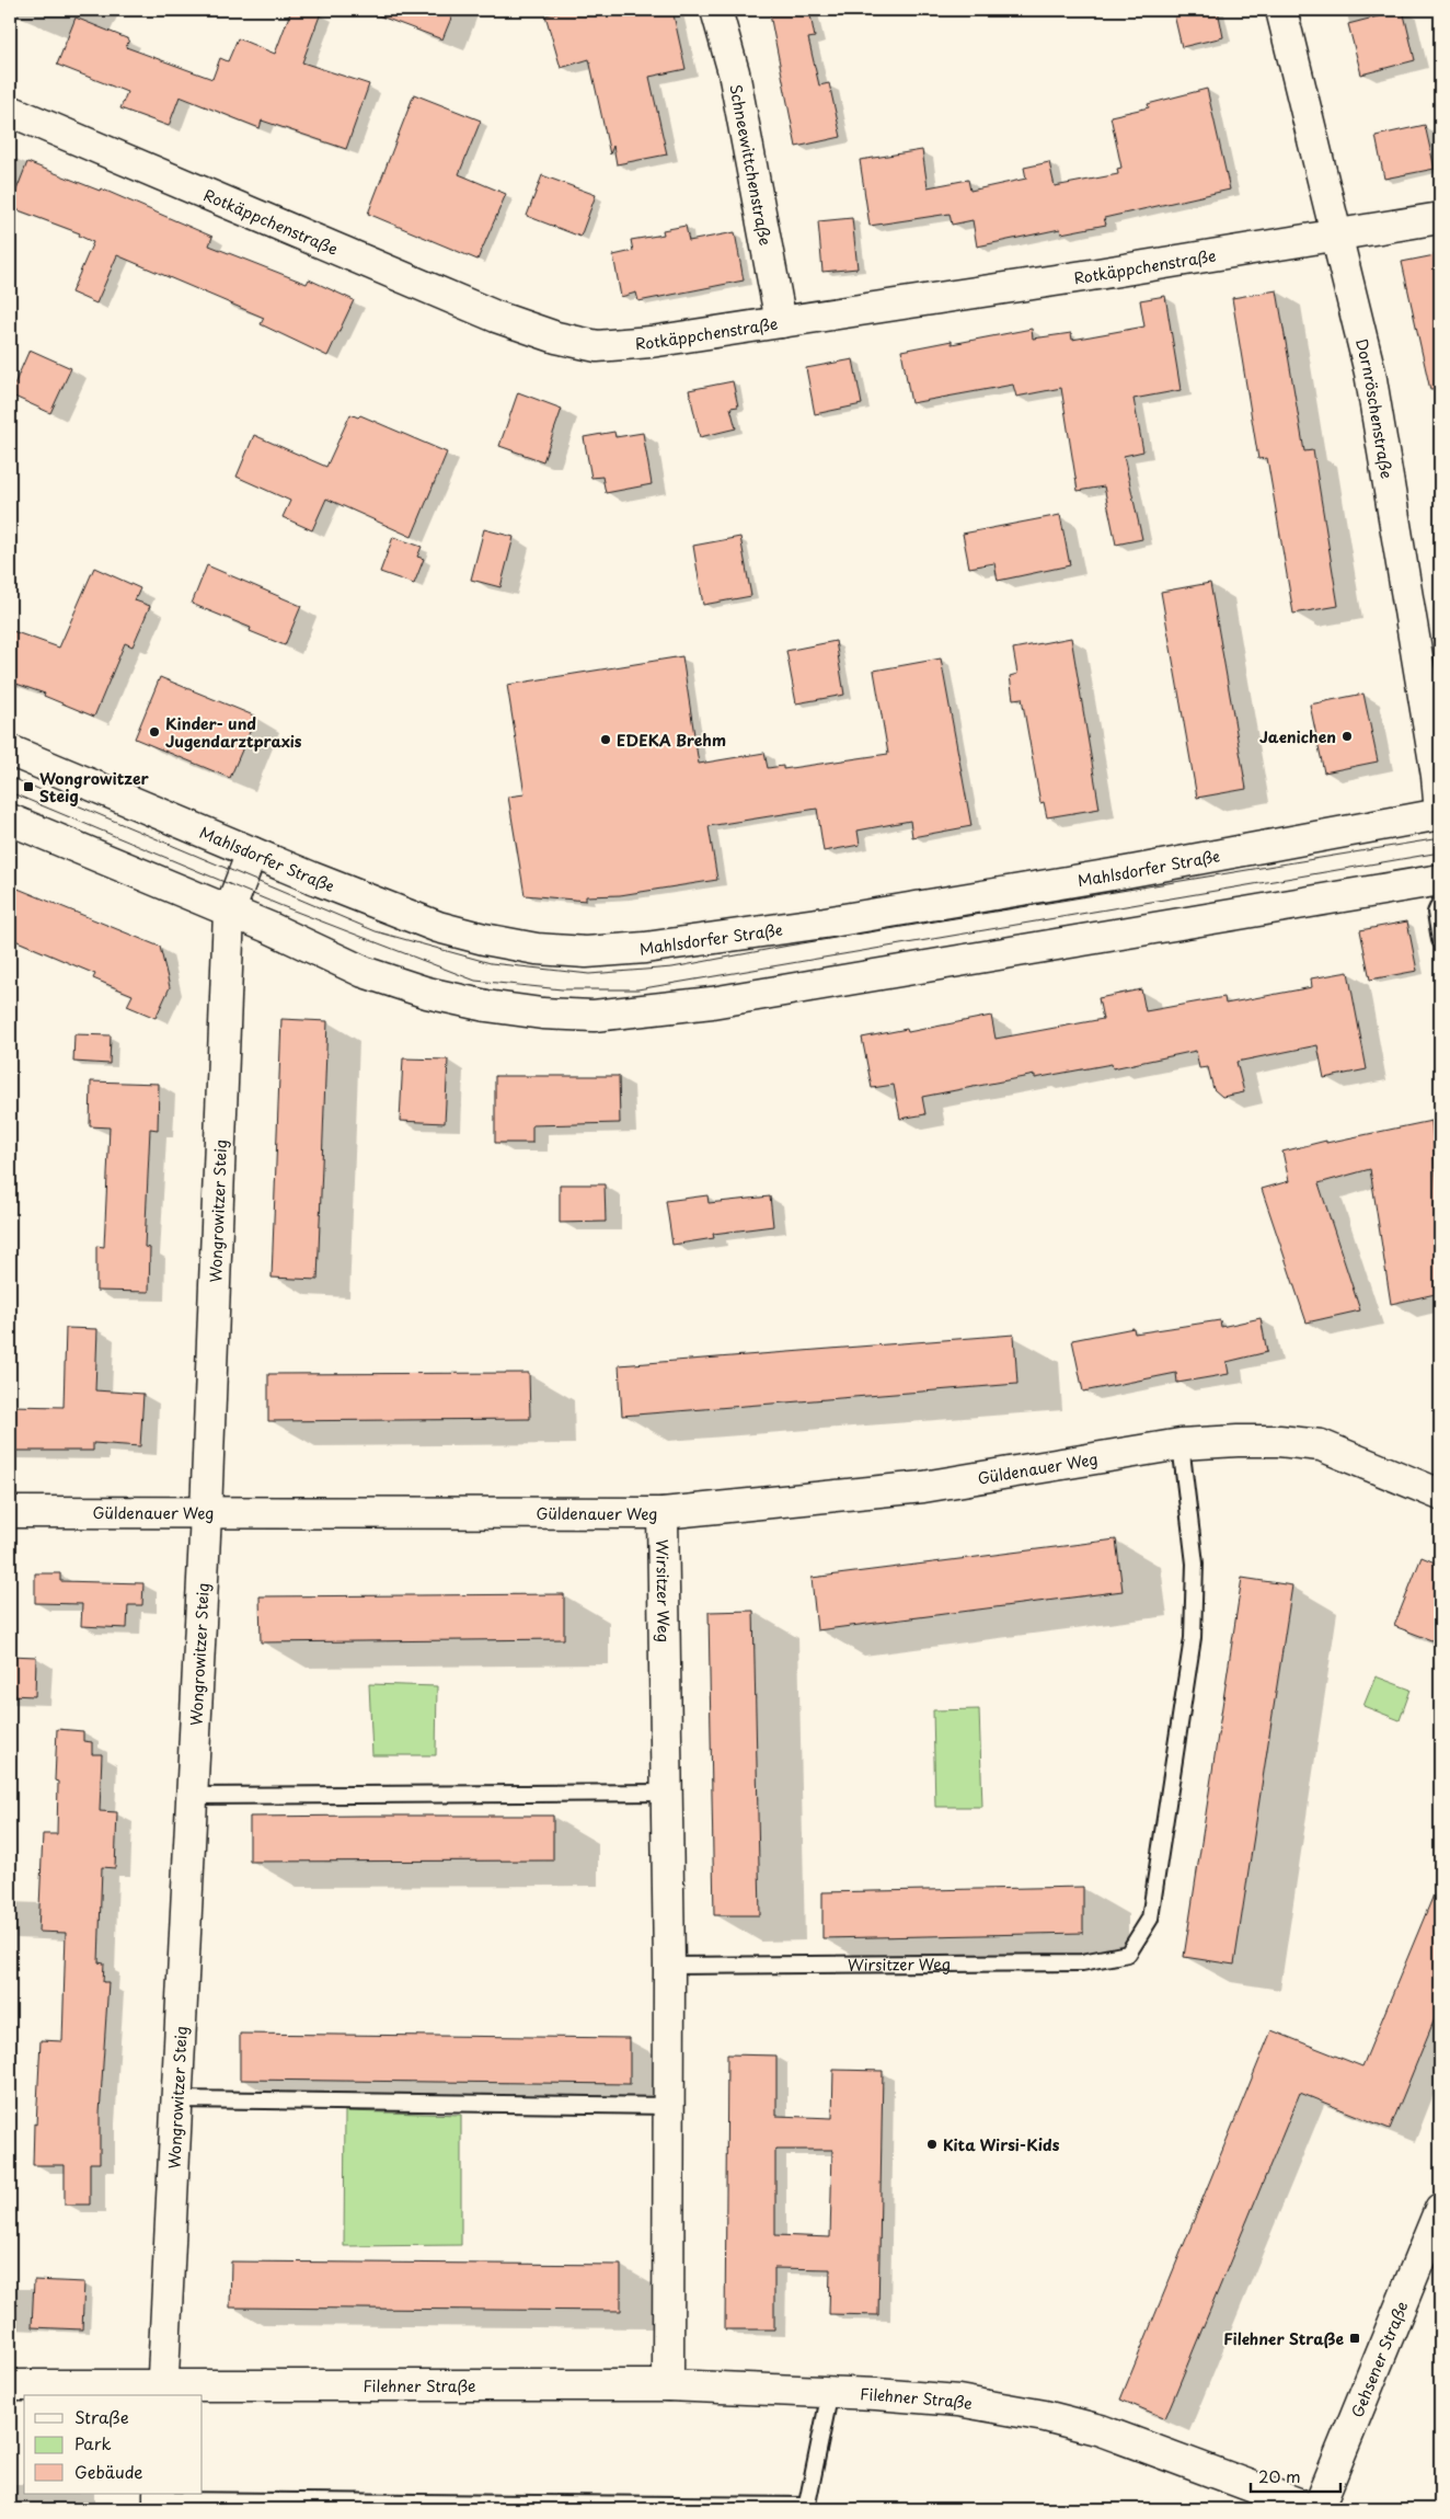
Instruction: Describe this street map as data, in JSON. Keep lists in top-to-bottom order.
{
  "streets": {
    "street": [
      "Schneewittchenstraße",
      "Rotkäppchenstraße",
      "Dornröschenstraße",
      "Mahlsdorfer Straße",
      "Wongrowitzer Steig",
      "Güldenauer Weg",
      "Wirsitzer Weg",
      "Gehsener Straße",
      "Filehner Straße"
    ]
  },
  "crossings": [
    ["Schneewittchenstraße", "Rotkäppchenstraße"],
    ["Rotkäppchenstraße", "Dornröschenstraße"],
    ["Dornröschenstraße", "Mahlsdorfer Straße"],
    ["Mahlsdorfer Straße", "Wongrowitzer Steig"],
    ["Wongrowitzer Steig", "Güldenauer Weg"],
    ["Wongrowitzer Steig", "Filehner Straße"],
    ["Güldenauer Weg", "Wirsitzer Weg"],
    ["Wirsitzer Weg", "Filehner Straße"]
  ],
  "places": {
    "other": [
      "Kinder- und Jugendarztpraxis",
      "Jaenichen",
      "EDEKA Brehm",
      "Kita Wirsi-Kids"
    ],
    "transit": ["Wongrowitzer Steig", "Filehner Straße"]
  },
  "legend": ["Straße", "Park", "Gebäude"],
  "scale_bar": "20 m"
}
